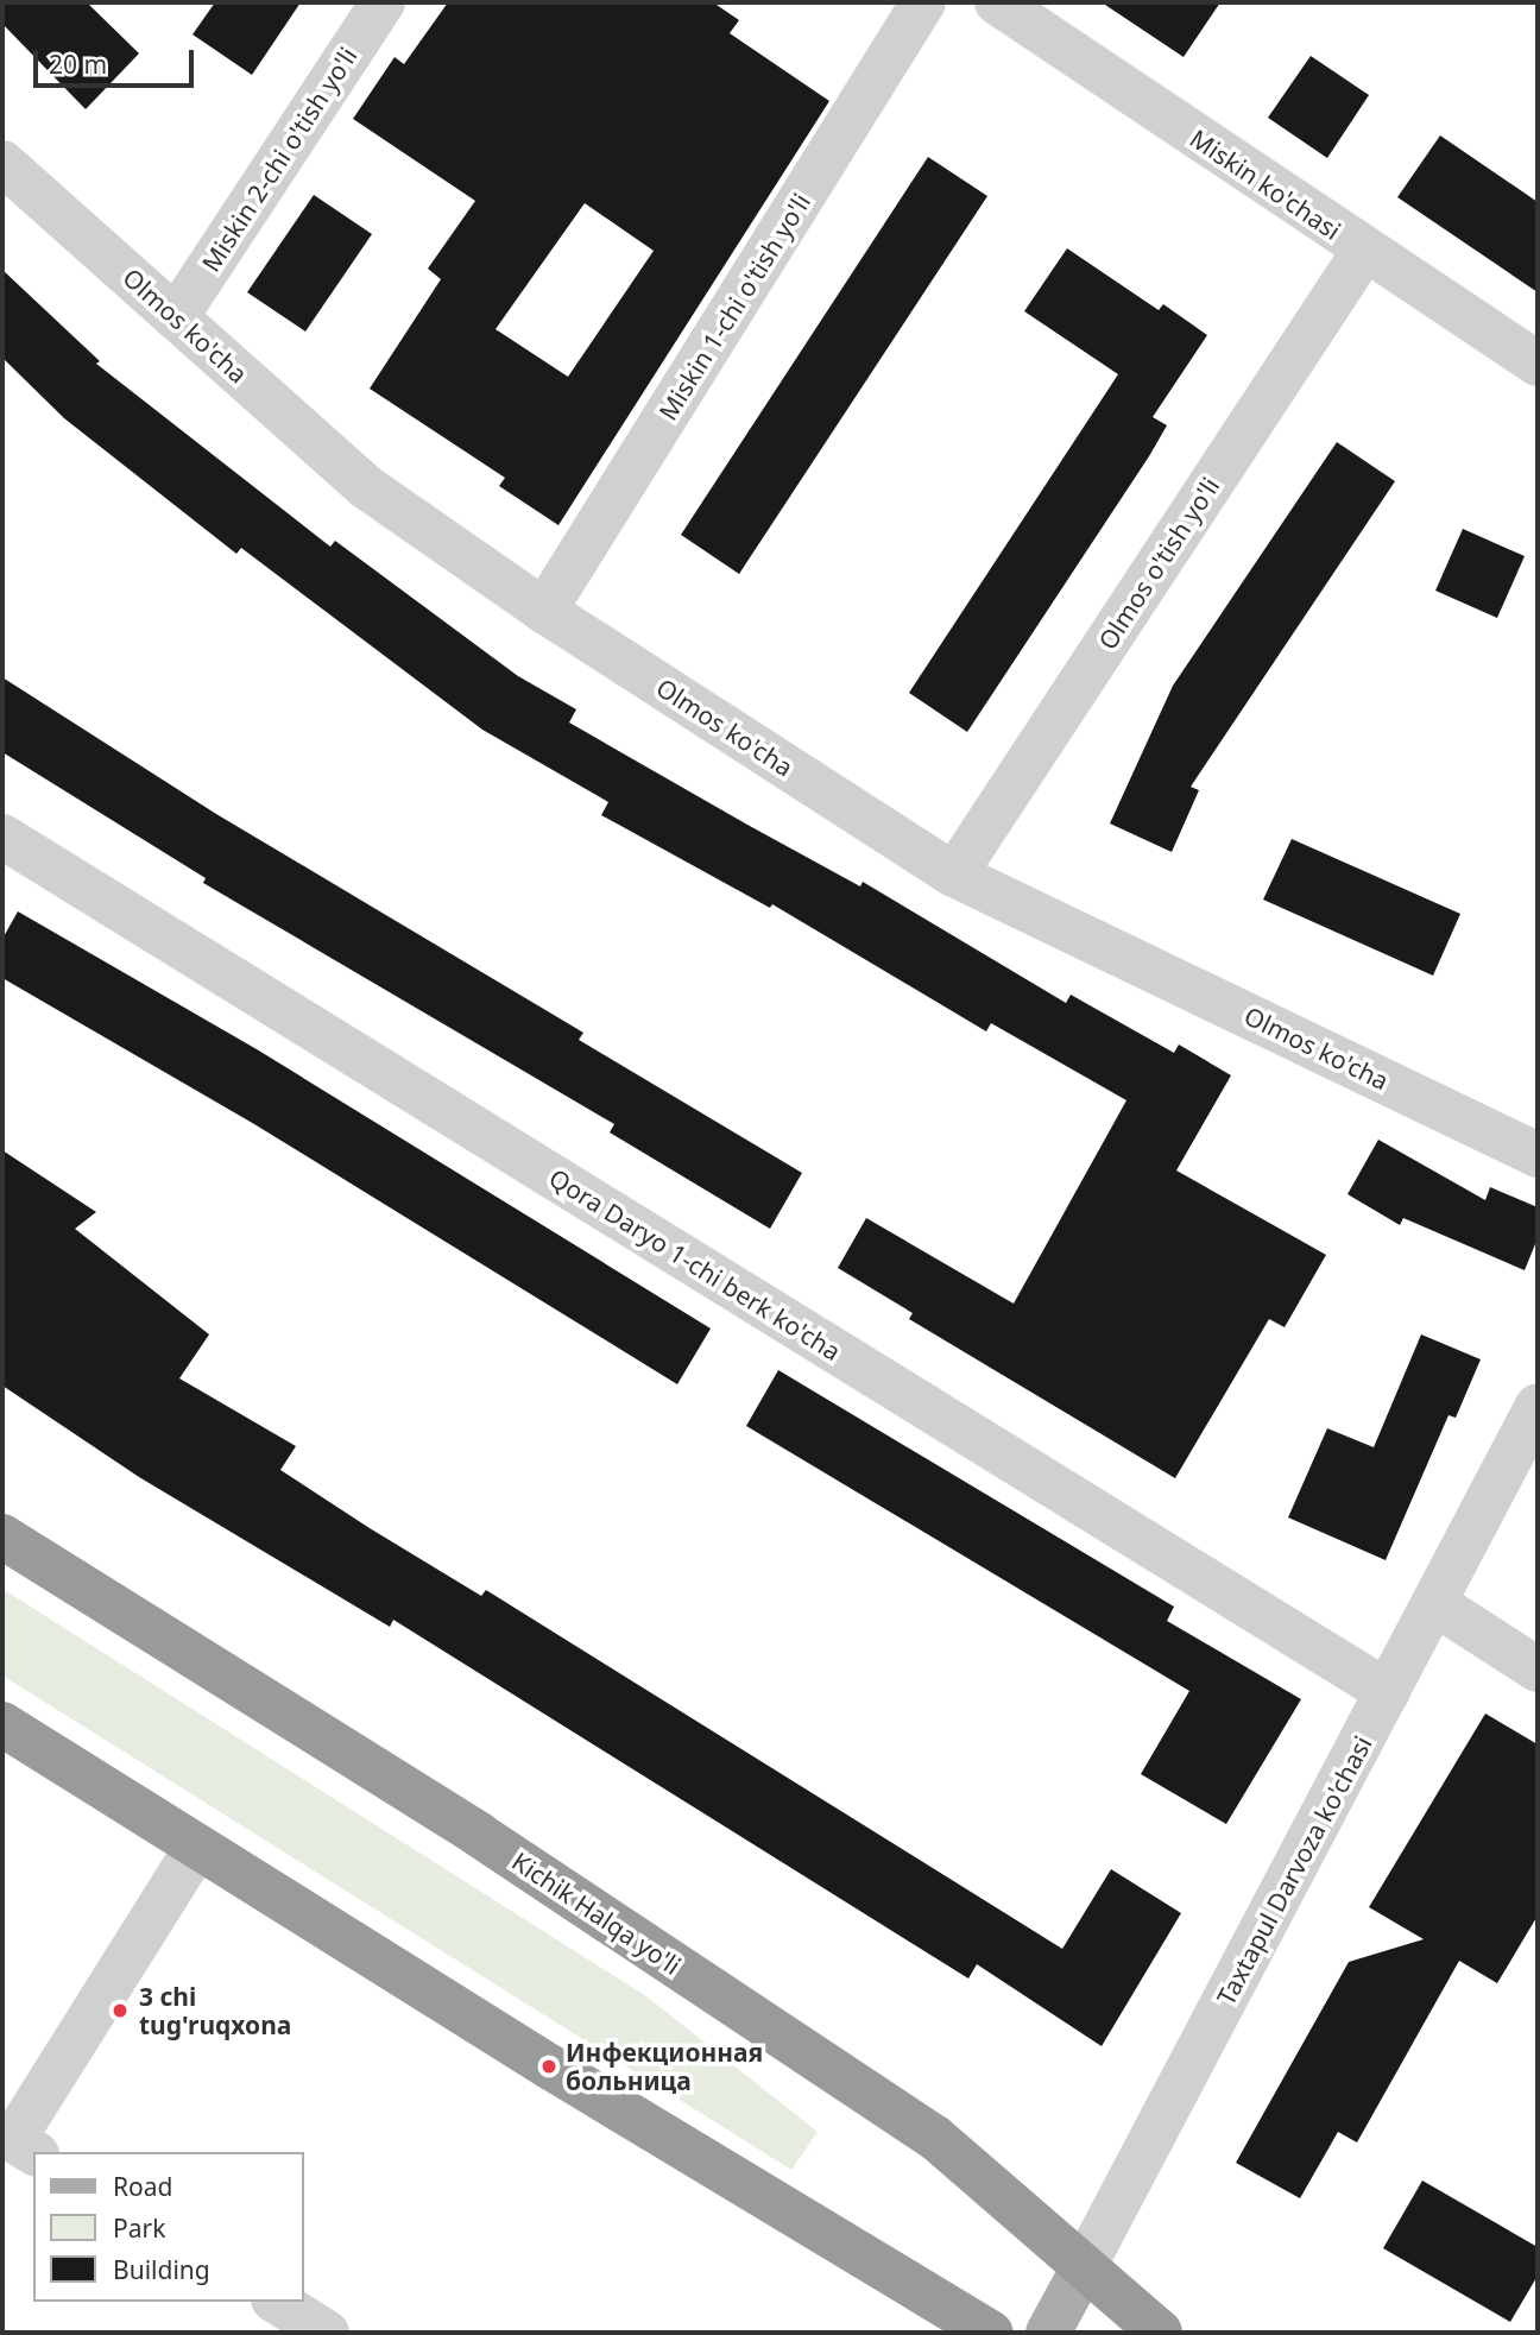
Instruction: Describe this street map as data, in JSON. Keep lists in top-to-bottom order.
{
  "streets": {
    "highway": ["Kichik Halqa yo'li"],
    "main road": ["Taxtapul Darvoza ko'chasi"],
    "street": [
      "Miskin 2-chi o'tish yo'li",
      "Miskin ko'chasi",
      "Miskin 1-chi o'tish yo'li",
      "Olmos ko'cha",
      "Olmos o'tish yo'li",
      "Qora Daryo 1-chi berk ko'cha"
    ]
  },
  "crossings": [
    ["Miskin 2-chi o'tish yo'li", "Olmos ko'cha"],
    ["Miskin ko'chasi", "Olmos o'tish yo'li"],
    ["Miskin 1-chi o'tish yo'li", "Olmos ko'cha"],
    ["Olmos ko'cha", "Olmos o'tish yo'li"],
    ["Qora Daryo 1-chi berk ko'cha", "Taxtapul Darvoza ko'chasi"],
    ["Taxtapul Darvoza ko'chasi", "Kichik Halqa yo'li"]
  ],
  "places": ["3 chi tug'ruqxona", "Инфекционная больница"],
  "legend": ["Road", "Park", "Building"],
  "scale_bar": "20 m"
}
